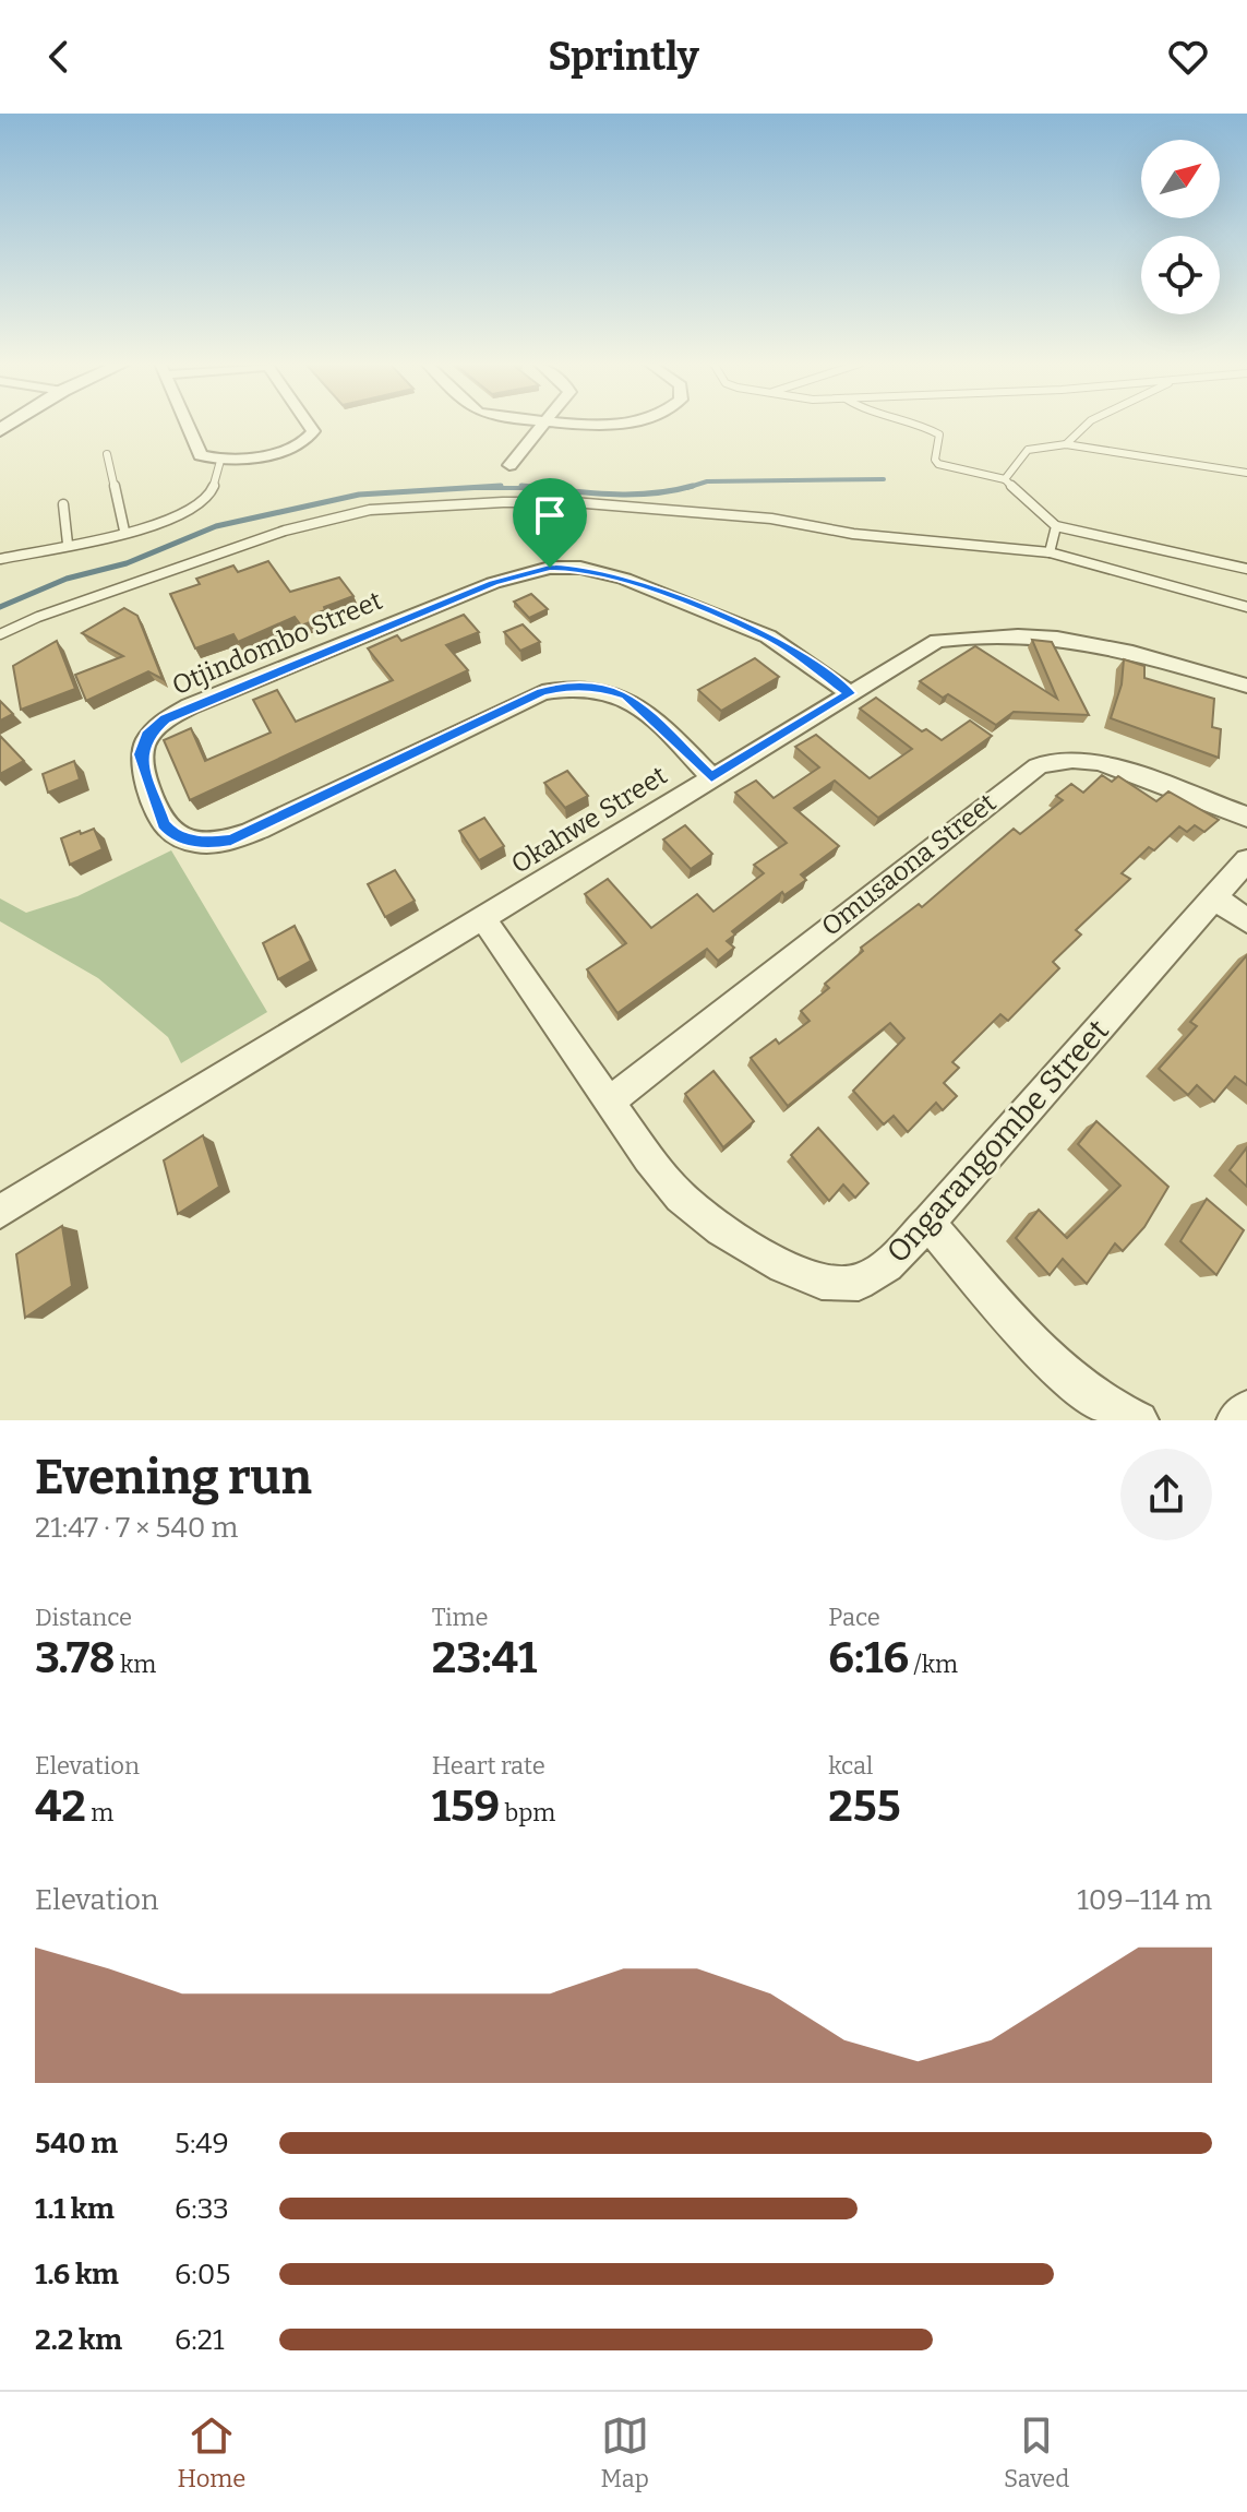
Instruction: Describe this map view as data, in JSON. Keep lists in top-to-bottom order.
{
  "streets": {
    "street": [
      "Otjindombo Street",
      "Okahwe Street",
      "Omusaona Street",
      "Ongarangombe Street"
    ]
  },
  "crossings": [
    ["Otjindombo Street", "Okahwe Street"],
    ["Okahwe Street", "Ongarangombe Street"],
    ["Omusaona Street", "Ongarangombe Street"]
  ],
  "north": "top right",
  "page": {
    "header": "Sprintly",
    "heading": ["Evening run", "21:47 · 7 × 540 m"],
    "stats": [
      ["Distance", "3.78 km"],
      ["Time", "23:41"],
      ["Pace", "6:16 /km"],
      ["Elevation", "42 m"],
      ["Heart rate", "159 bpm"],
      ["kcal", "255"]
    ],
    "chart": ["Elevation", "109–114 m"],
    "list": [
      {
        "name": "540 m",
        "note": "5:49"
      },
      {
        "name": "1.1 km",
        "note": "6:33"
      },
      {
        "name": "1.6 km",
        "note": "6:05"
      },
      {
        "name": "2.2 km",
        "note": "6:21"
      }
    ],
    "tabs": ["Home", "Map", "Saved"]
  }
}
